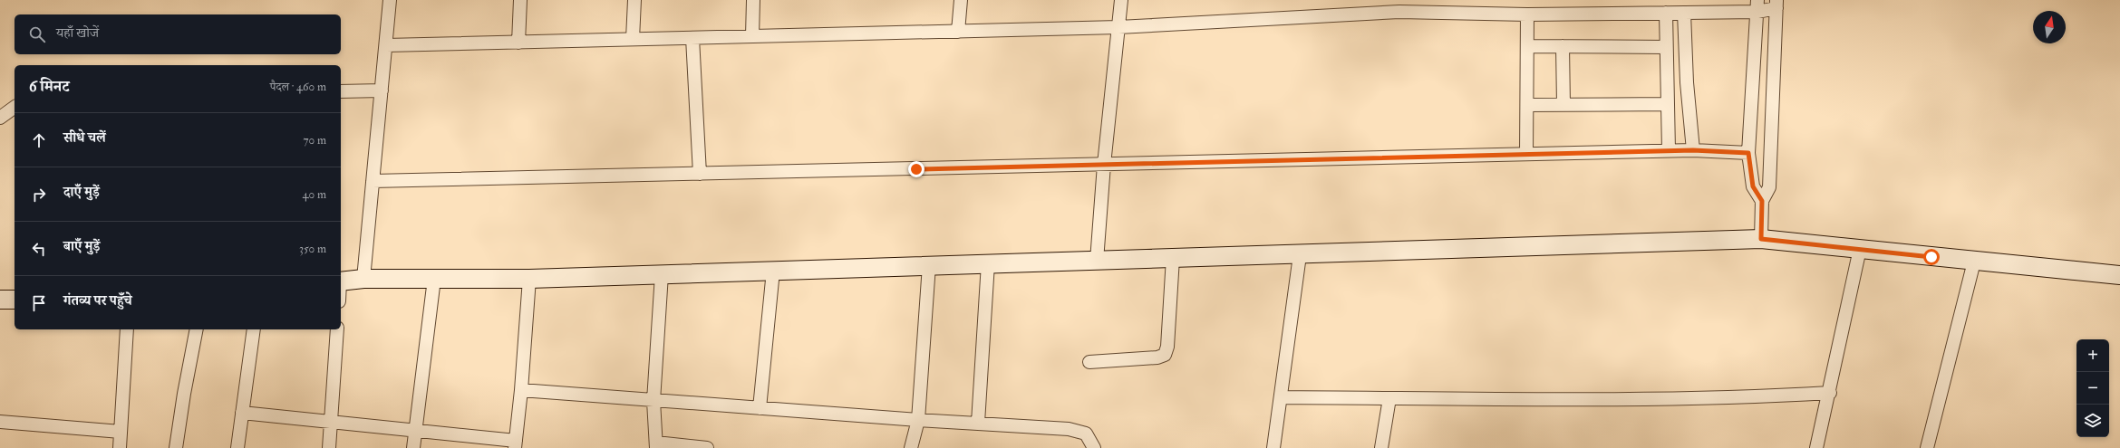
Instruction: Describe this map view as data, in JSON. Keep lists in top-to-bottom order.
{
  "north": "top",
  "page": {
    "search": "यहाँ खोजें",
    "heading": ["6 मिनट", "पैदल · 460 m"],
    "list": [
      ["सीधे चलें", "70 m"],
      ["दाएँ मुड़ें", "40 m"],
      ["बाएँ मुड़ें", "350 m"],
      "गंतव्य पर पहुँचे"
    ],
    "map_buttons": ["+", "−"]
  }
}
